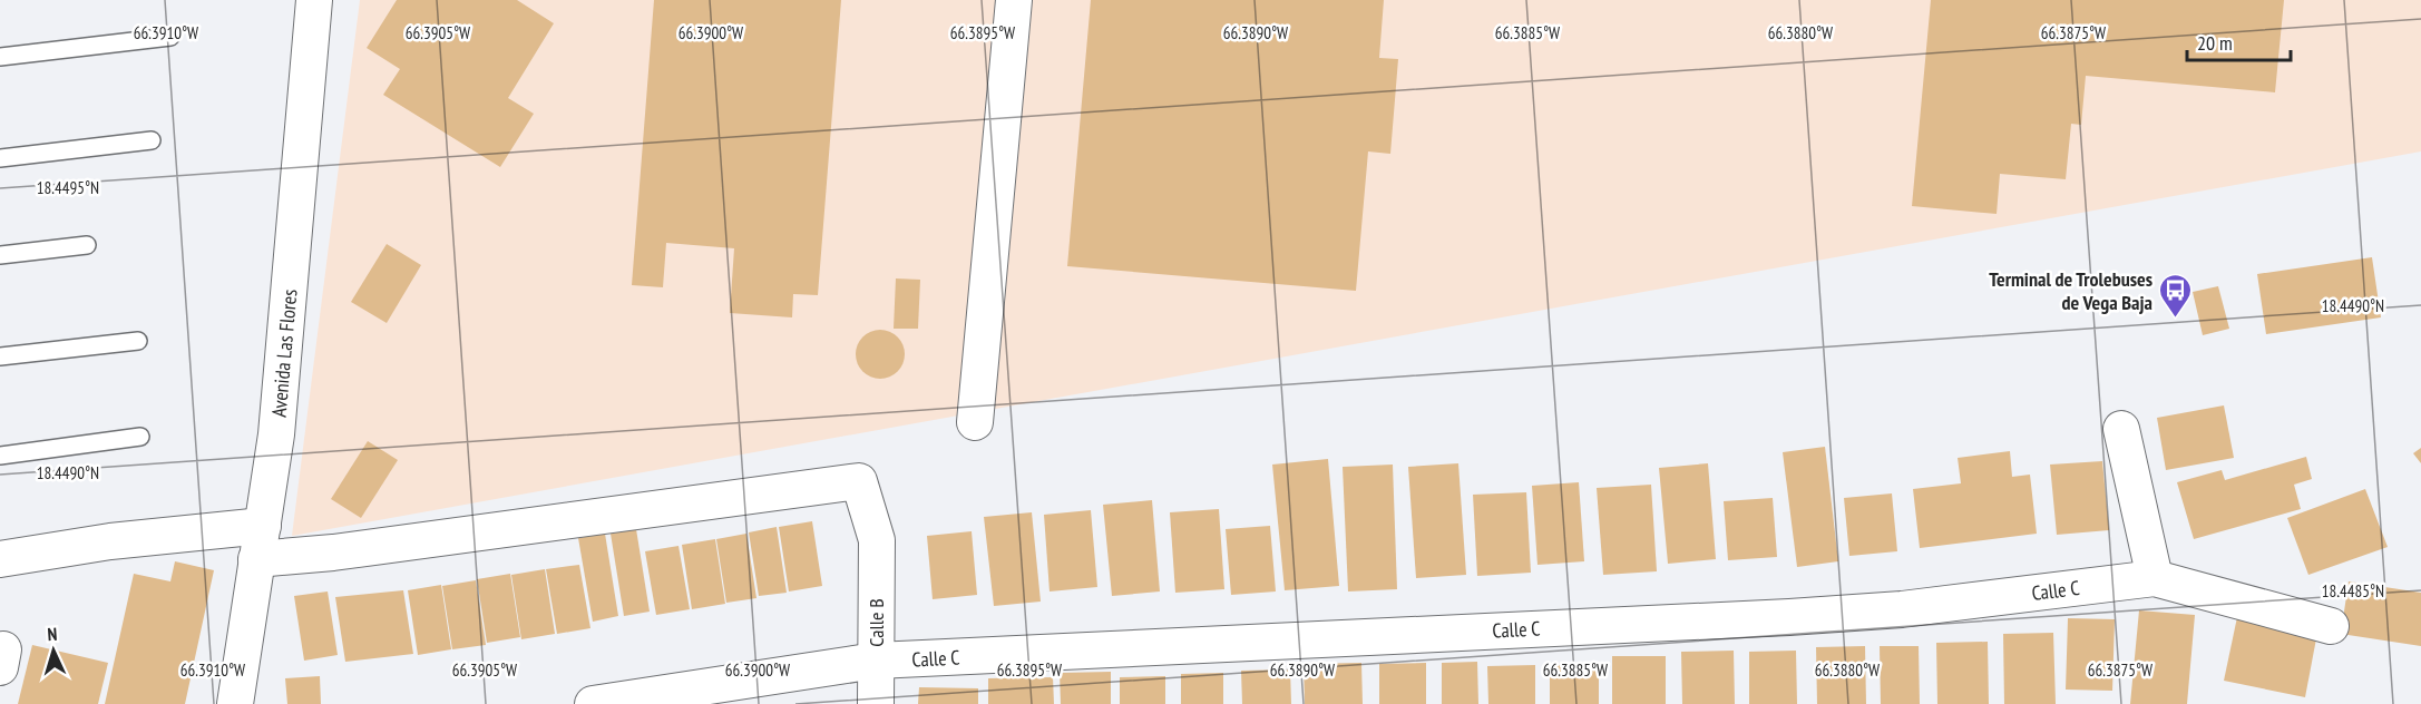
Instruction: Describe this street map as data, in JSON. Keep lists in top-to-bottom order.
{
  "streets": {
    "street": ["Avenida Las Flores", "Calle C", "Calle B"]
  },
  "crossings": [
    ["Avenida Las Flores", "Calle B"],
    ["Calle C", "Calle B"]
  ],
  "places": {
    "bus stop": ["Terminal de Trolebuses de Vega Baja"]
  },
  "scale_bar": "20 m",
  "north": "top",
  "coordinates": [
    "66.3910°W",
    "66.3905°W",
    "66.3900°W",
    "66.3895°W",
    "66.3890°W",
    "66.3885°W",
    "66.3880°W",
    "66.3875°W",
    "18.4495°N",
    "18.4490°N",
    "18.4485°N"
  ]
}
